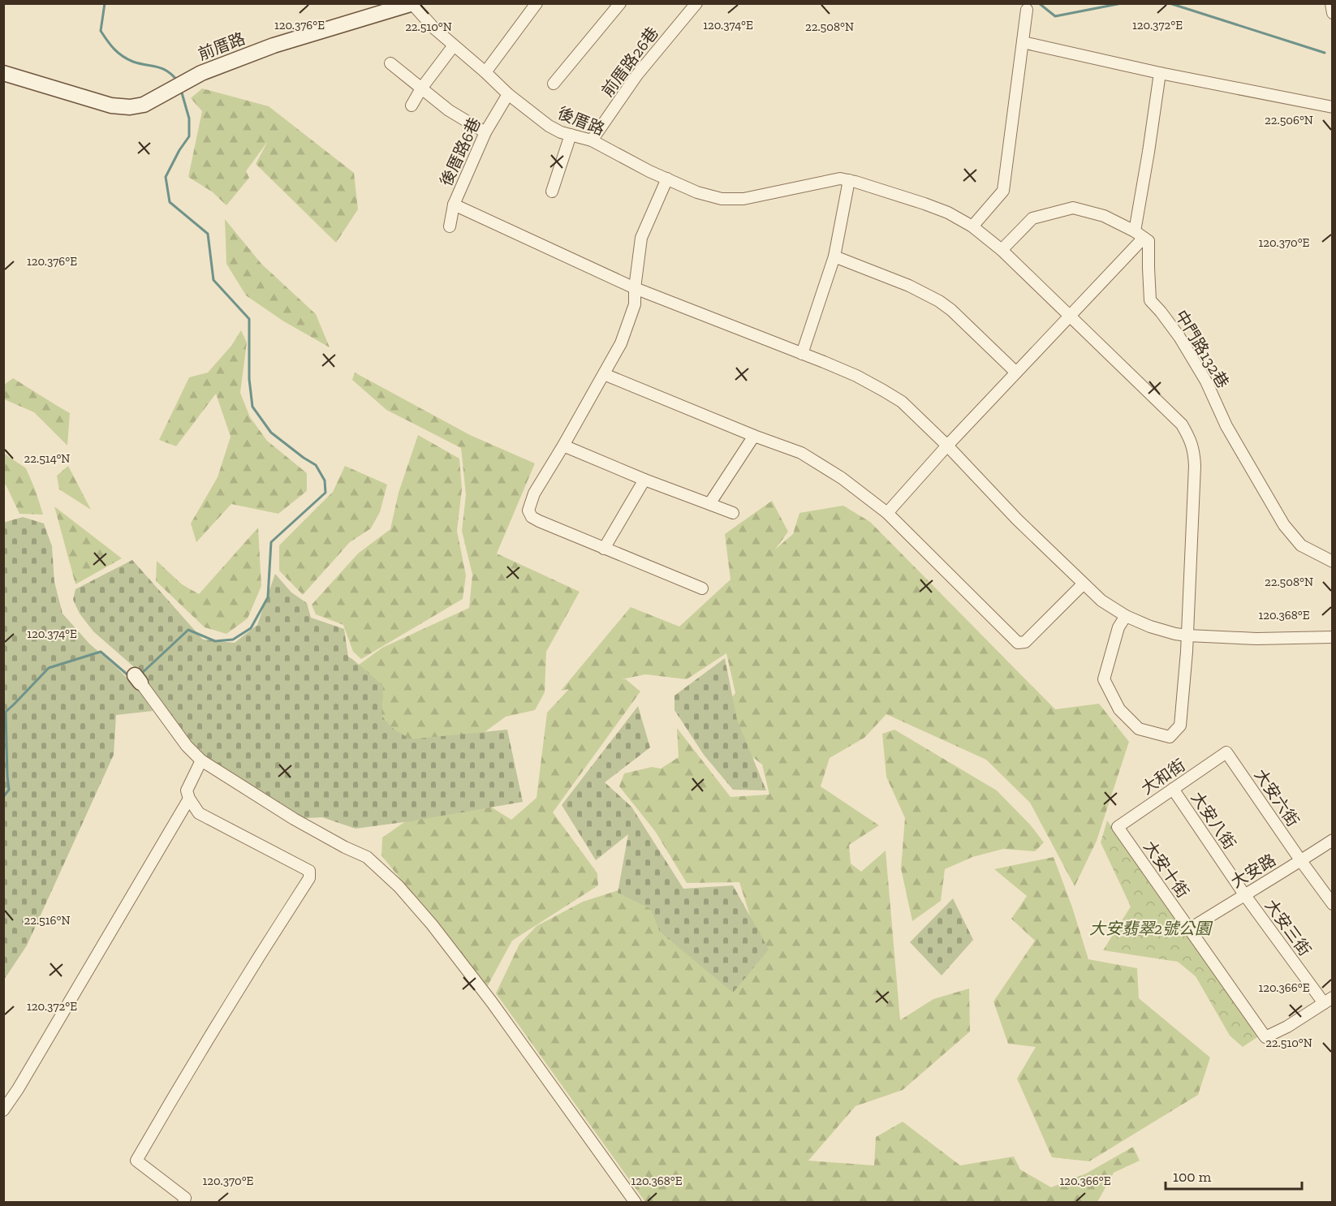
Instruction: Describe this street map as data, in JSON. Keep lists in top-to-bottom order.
{
  "streets": {
    "street": [
      "前厝路",
      "前厝路26巷",
      "後厝路",
      "後厝路6巷",
      "中門路132巷",
      "大和街",
      "大安六街",
      "大安八街",
      "大安十街",
      "大安路",
      "大安三街"
    ]
  },
  "crossings": [
    ["前厝路", "後厝路"],
    ["前厝路26巷", "後厝路"],
    ["後厝路", "後厝路6巷"],
    ["大和街", "大安六街"],
    ["大和街", "大安八街"],
    ["大和街", "大安十街"],
    ["大安六街", "大安路"],
    ["大安八街", "大安路"],
    ["大安八街", "大安三街"],
    ["大安十街", "大安路"],
    ["大安十街", "大安三街"],
    ["大安路", "大安三街"]
  ],
  "parks": ["大安翡翠2號公園"],
  "scale_bar": "100 m",
  "coordinates": [
    "120.376°E",
    "120.374°E",
    "120.372°E",
    "22.510°N",
    "22.508°N",
    "22.506°N",
    "120.370°E",
    "22.514°N",
    "120.368°E",
    "22.516°N",
    "120.366°E"
  ]
}
